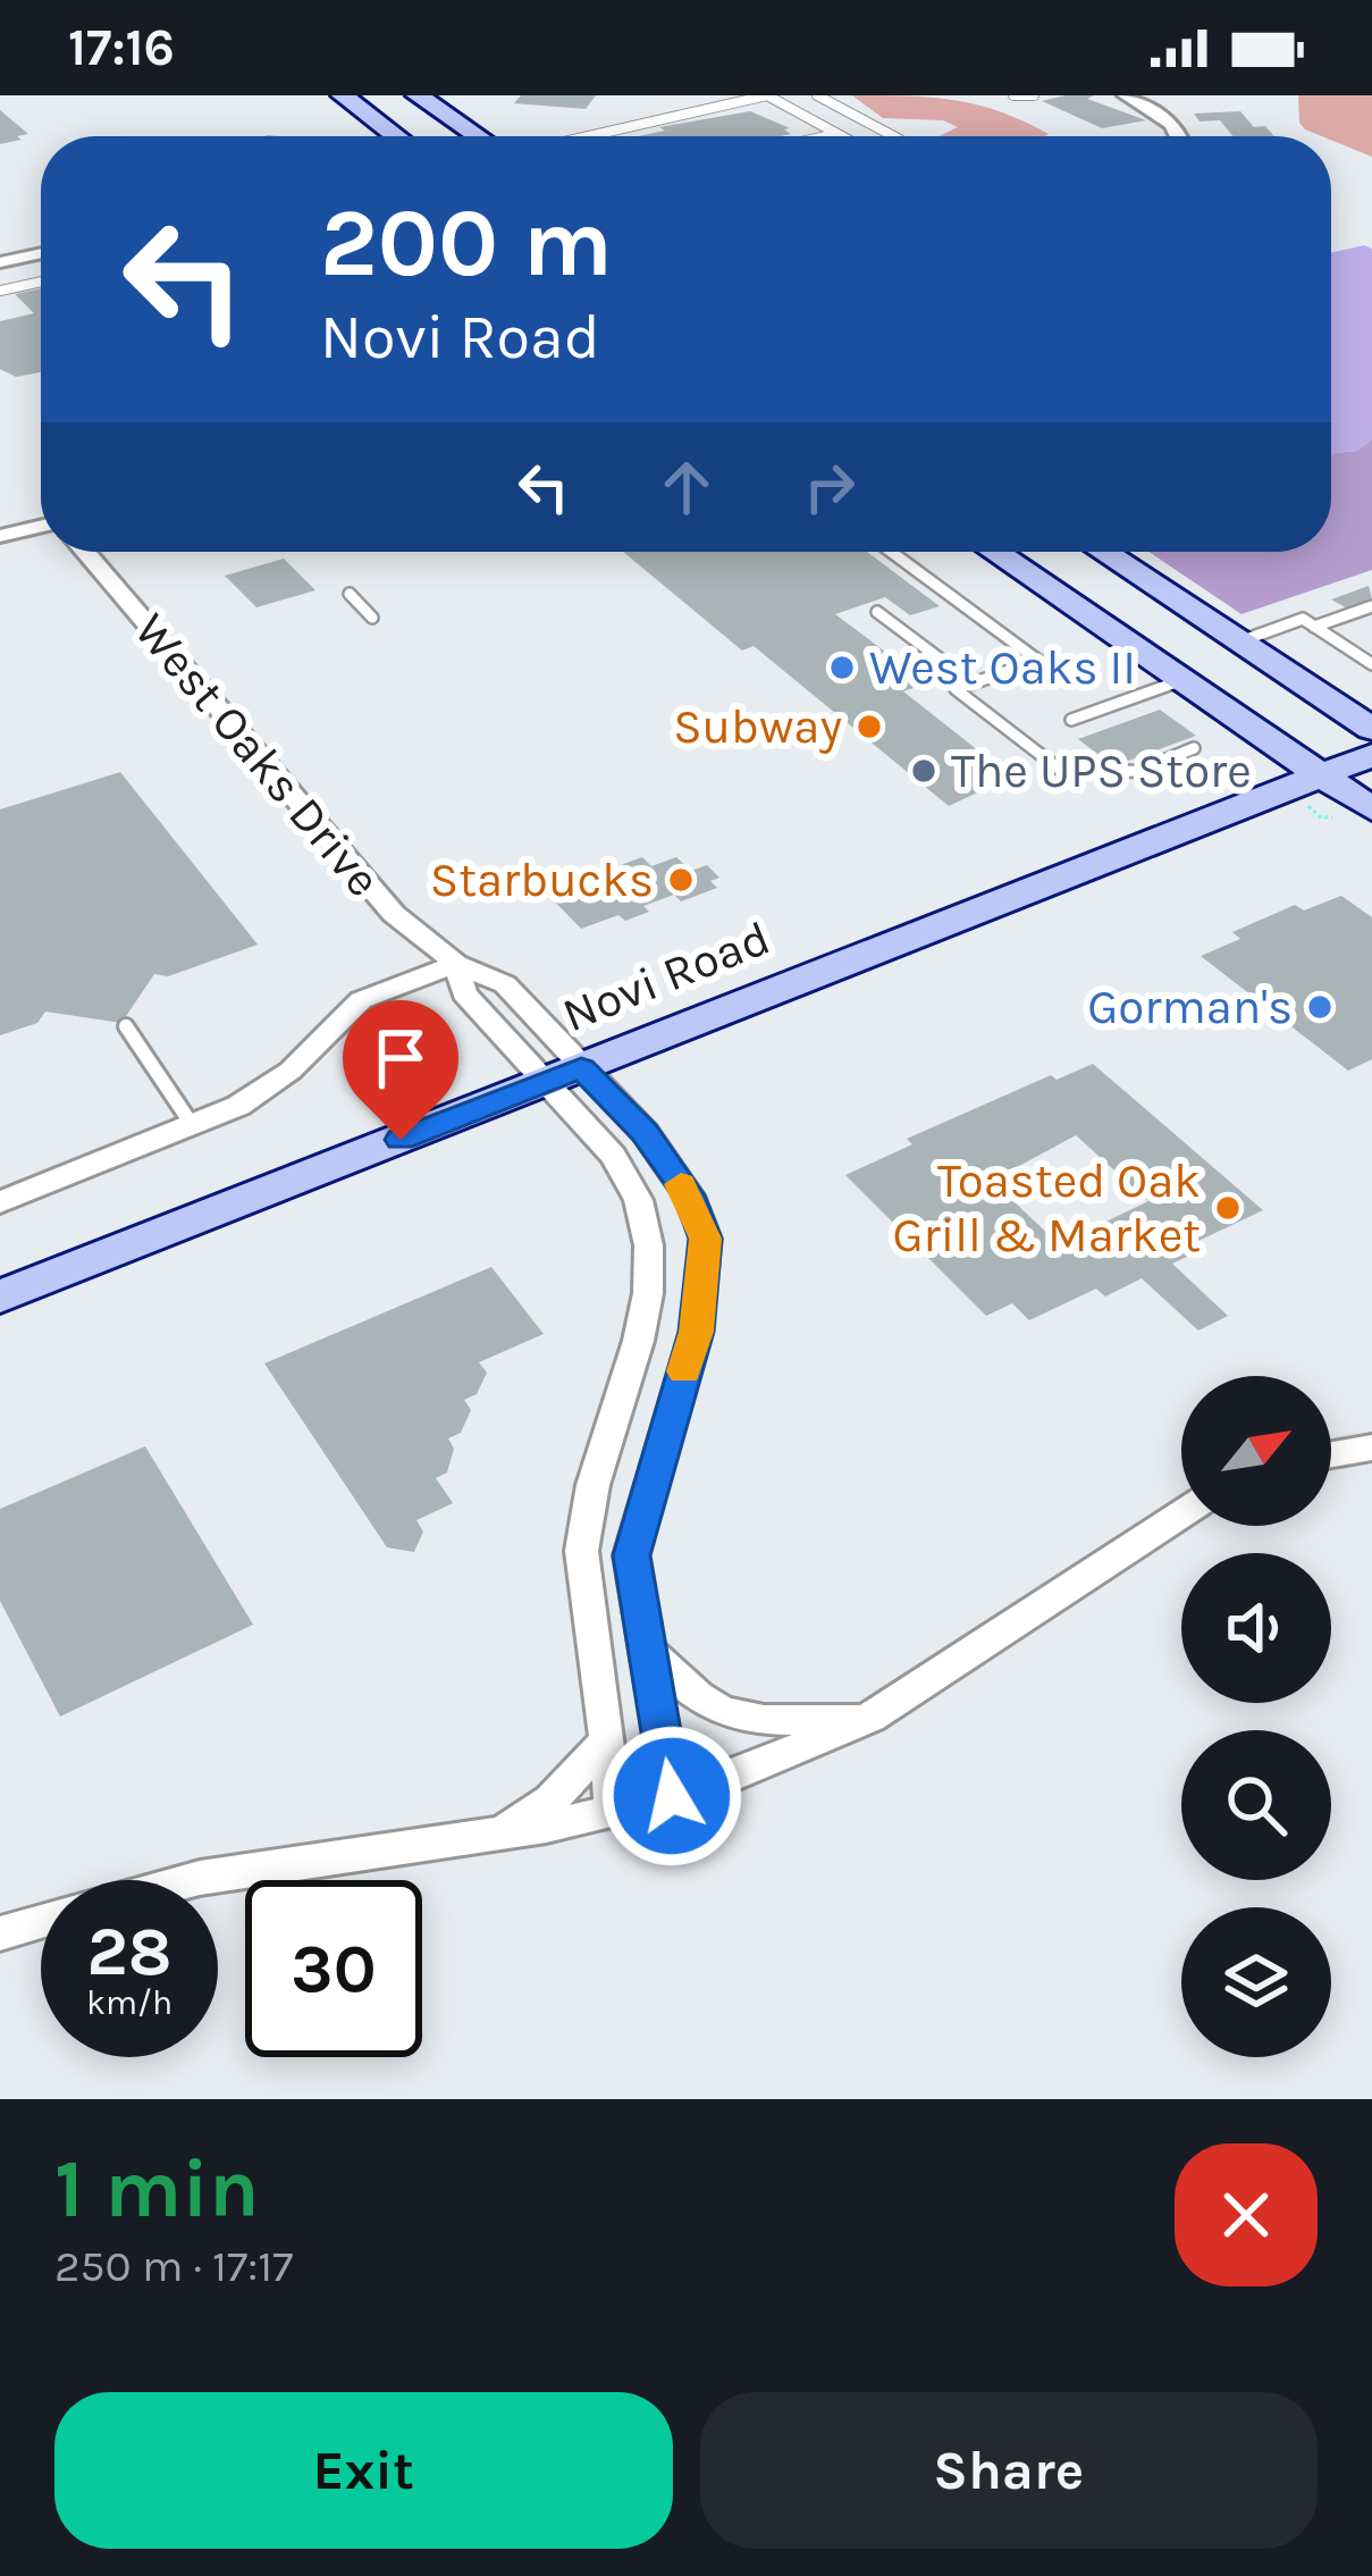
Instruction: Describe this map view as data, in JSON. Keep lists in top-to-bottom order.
{
  "streets": {
    "main road": ["Novi Road"],
    "street": ["West Oaks Drive"]
  },
  "crossings": [
    ["West Oaks Drive", "Novi Road"]
  ],
  "places": [
    "West Oaks II",
    "Subway",
    "The UPS Store",
    "Starbucks",
    "Gorman's",
    "Toasted Oak Grill & Market"
  ],
  "north": "top right",
  "page": {
    "status": "17:16",
    "turn": ["200 m", "Novi Road"],
    "speed": "28 km/h",
    "limit": "30",
    "heading": ["1 min", "250 m · 17:17"],
    "buttons": ["Exit", "Share"]
  }
}
